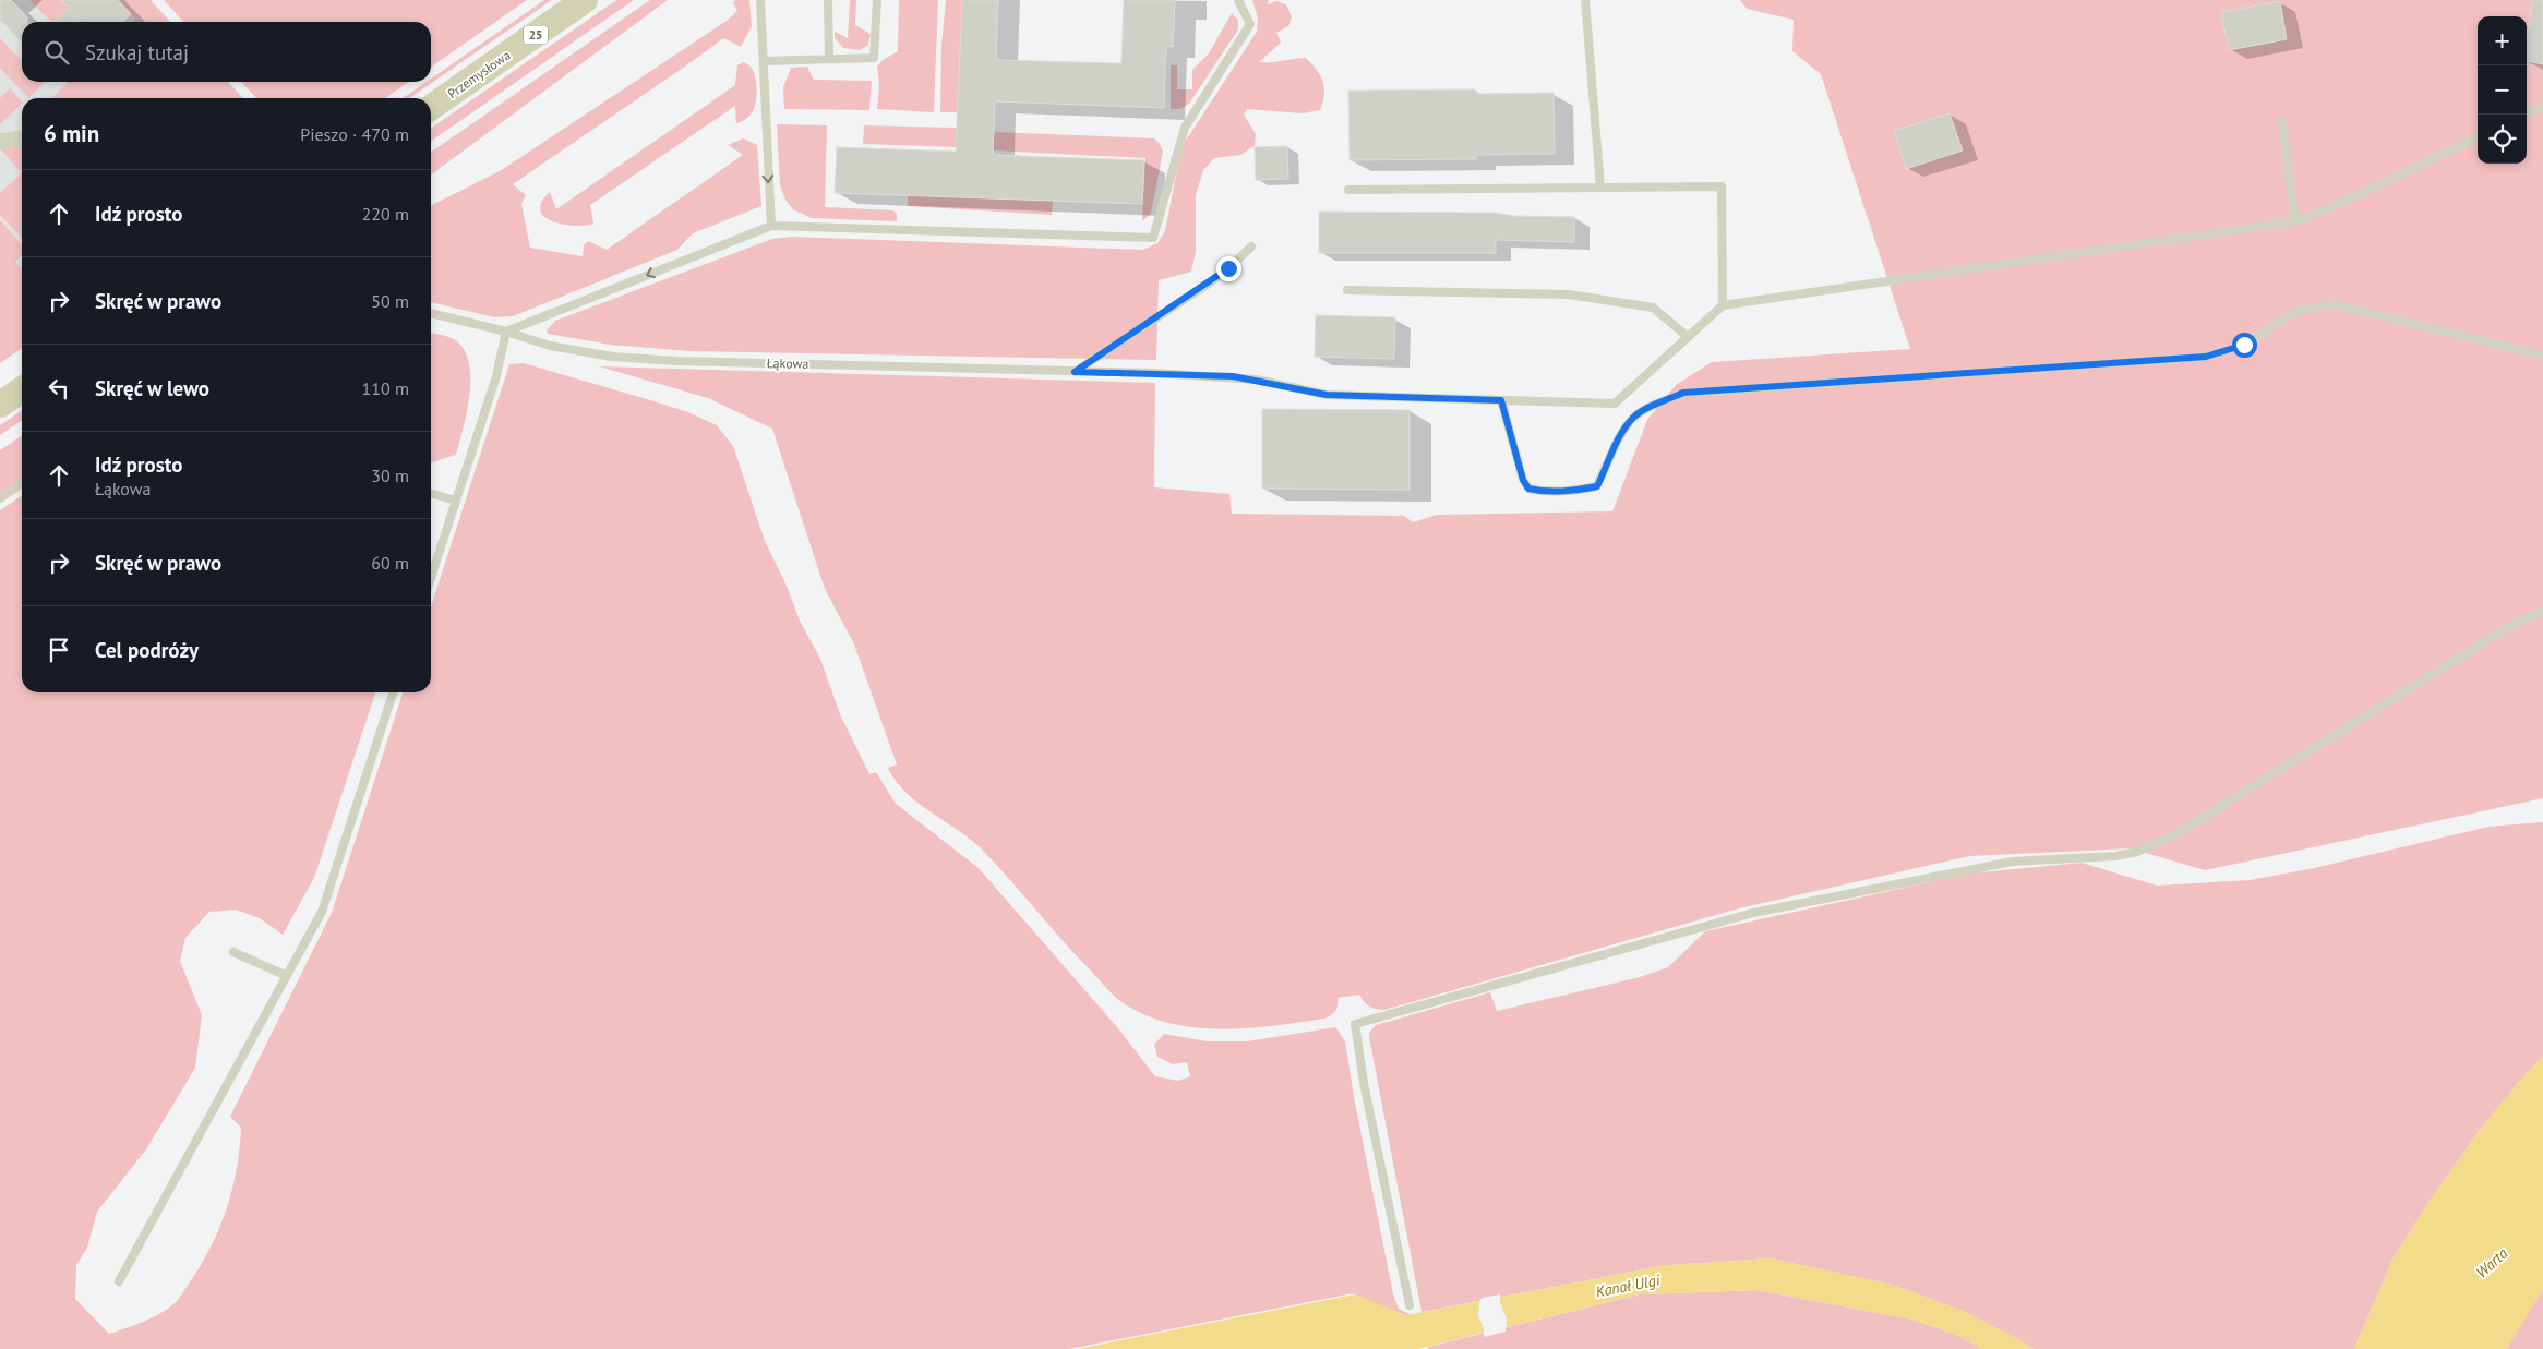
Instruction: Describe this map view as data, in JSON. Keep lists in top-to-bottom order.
{
  "streets": {
    "main road": ["25", "Przemysłowa"],
    "lane": ["Łąkowa"]
  },
  "water": ["Warta", "Kanał Ulgi"],
  "page": {
    "map_buttons": ["+", "−"],
    "search": "Szukaj tutaj",
    "heading": ["6 min", "Pieszo · 470 m"],
    "list": [
      ["Idź prosto", "220 m"],
      ["Skręć w prawo", "50 m"],
      ["Skręć w lewo", "110 m"],
      ["Idź prosto", "Łąkowa", "30 m"],
      ["Skręć w prawo", "60 m"],
      "Cel podróży"
    ]
  }
}
